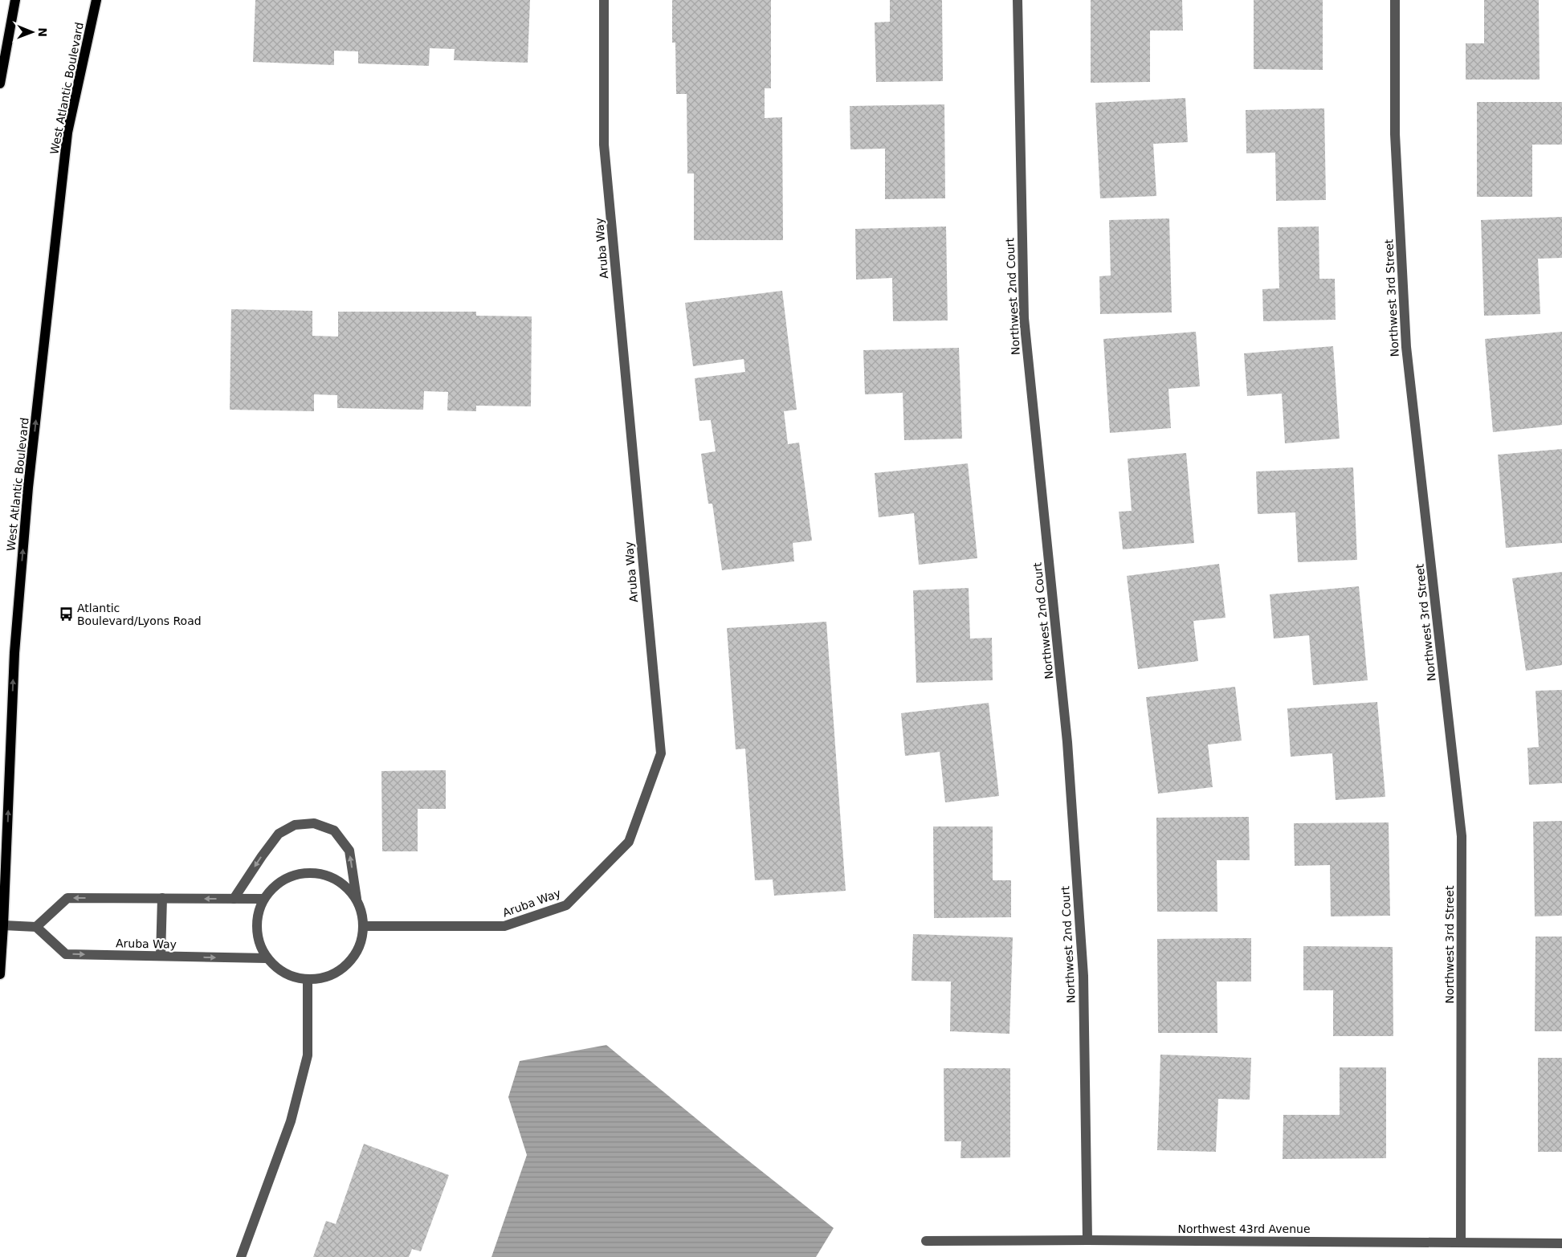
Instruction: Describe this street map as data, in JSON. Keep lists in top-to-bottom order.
{
  "streets": {
    "main road": ["West Atlantic Boulevard"],
    "street": [
      "Aruba Way",
      "Northwest 2nd Court",
      "Northwest 3rd Street",
      "Northwest 43rd Avenue"
    ]
  },
  "crossings": [
    ["Northwest 2nd Court", "Northwest 43rd Avenue"],
    ["Northwest 3rd Street", "Northwest 43rd Avenue"]
  ],
  "one_way": ["West Atlantic Boulevard"],
  "places": {
    "bus stop": ["Atlantic Boulevard/Lyons Road"]
  },
  "north": "right"
}
